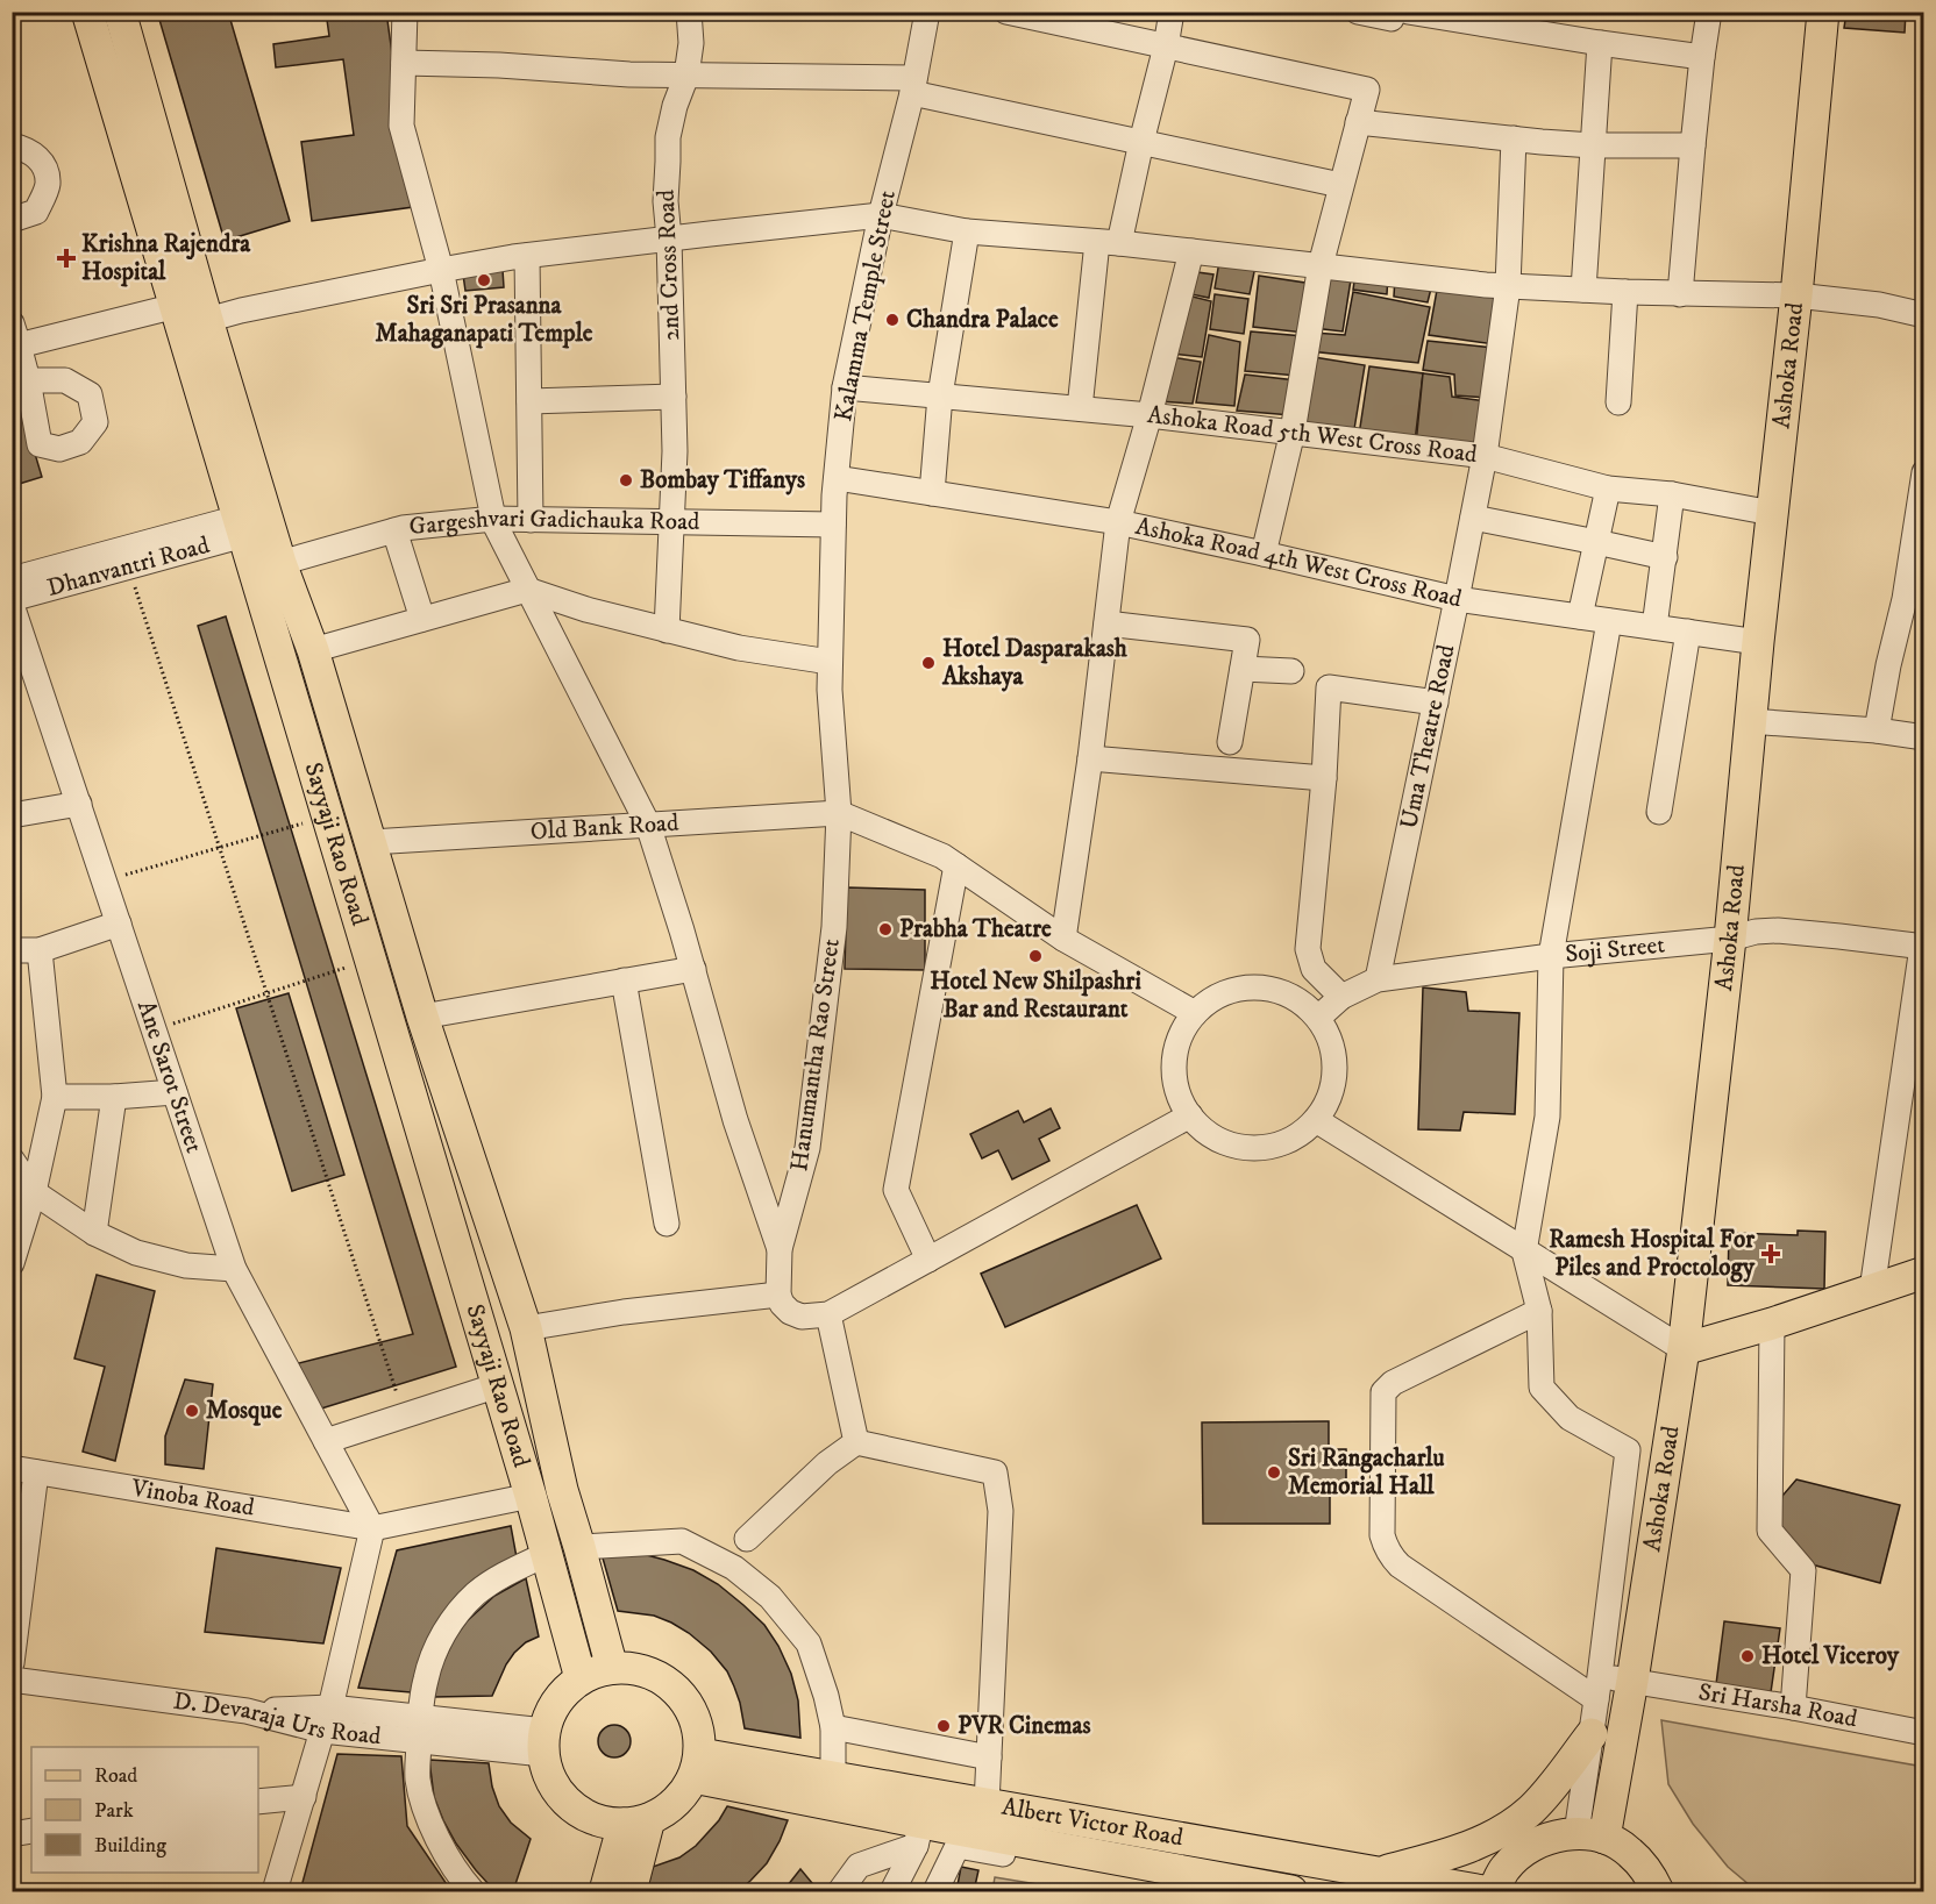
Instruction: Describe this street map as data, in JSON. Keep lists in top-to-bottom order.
{
  "streets": {
    "main road": ["Ashoka Road", "Sayyaji Rao Road", "Albert Victor Road"],
    "street": [
      "2nd Cross Road",
      "Kalamma Temple Street",
      "Ashoka Road 5th West Cross Road",
      "Gargeshvari Gadichauka Road",
      "Ashoka Road 4th West Cross Road",
      "Dhanvantri Road",
      "Uma Theatre Road",
      "Old Bank Road",
      "Soji Street",
      "Hanumantha Rao Street",
      "Ane Sarot Street",
      "Vinoba Road",
      "Sri Harsha Road",
      "D. Devaraja Urs Road"
    ]
  },
  "crossings": [
    ["2nd Cross Road", "Gargeshvari Gadichauka Road"],
    ["Kalamma Temple Street", "Ashoka Road 5th West Cross Road"],
    ["Kalamma Temple Street", "Gargeshvari Gadichauka Road"],
    ["Kalamma Temple Street", "Ashoka Road 4th West Cross Road"],
    ["Kalamma Temple Street", "Old Bank Road"],
    ["Kalamma Temple Street", "Hanumantha Rao Street"],
    ["Ashoka Road", "Ashoka Road 5th West Cross Road"],
    ["Ashoka Road", "Ashoka Road 4th West Cross Road"],
    ["Ashoka Road", "Soji Street"],
    ["Ashoka Road", "Sri Harsha Road"],
    ["Ashoka Road 5th West Cross Road", "Uma Theatre Road"],
    ["Gargeshvari Gadichauka Road", "Sayyaji Rao Road"],
    ["Ashoka Road 4th West Cross Road", "Uma Theatre Road"],
    ["Dhanvantri Road", "Sayyaji Rao Road"],
    ["Uma Theatre Road", "Soji Street"],
    ["Old Bank Road", "Sayyaji Rao Road"],
    ["Old Bank Road", "Hanumantha Rao Street"],
    ["Sayyaji Rao Road", "D. Devaraja Urs Road"],
    ["Sayyaji Rao Road", "Albert Victor Road"],
    ["Ane Sarot Street", "Vinoba Road"],
    ["D. Devaraja Urs Road", "Albert Victor Road"]
  ],
  "places": {
    "health": ["Krishna Rajendra Hospital", "Ramesh Hospital For Piles and Proctology"],
    "other": [
      "Sri Sri Prasanna Mahaganapati Temple",
      "Chandra Palace",
      "Bombay Tiffanys",
      "Hotel Dasparakash Akshaya",
      "Prabha Theatre",
      "Hotel New Shilpashri Bar and Restaurant",
      "Mosque",
      "Sri Rangacharlu Memorial Hall",
      "Hotel Viceroy",
      "PVR Cinemas"
    ]
  },
  "legend": ["Road", "Park", "Building"]
}
